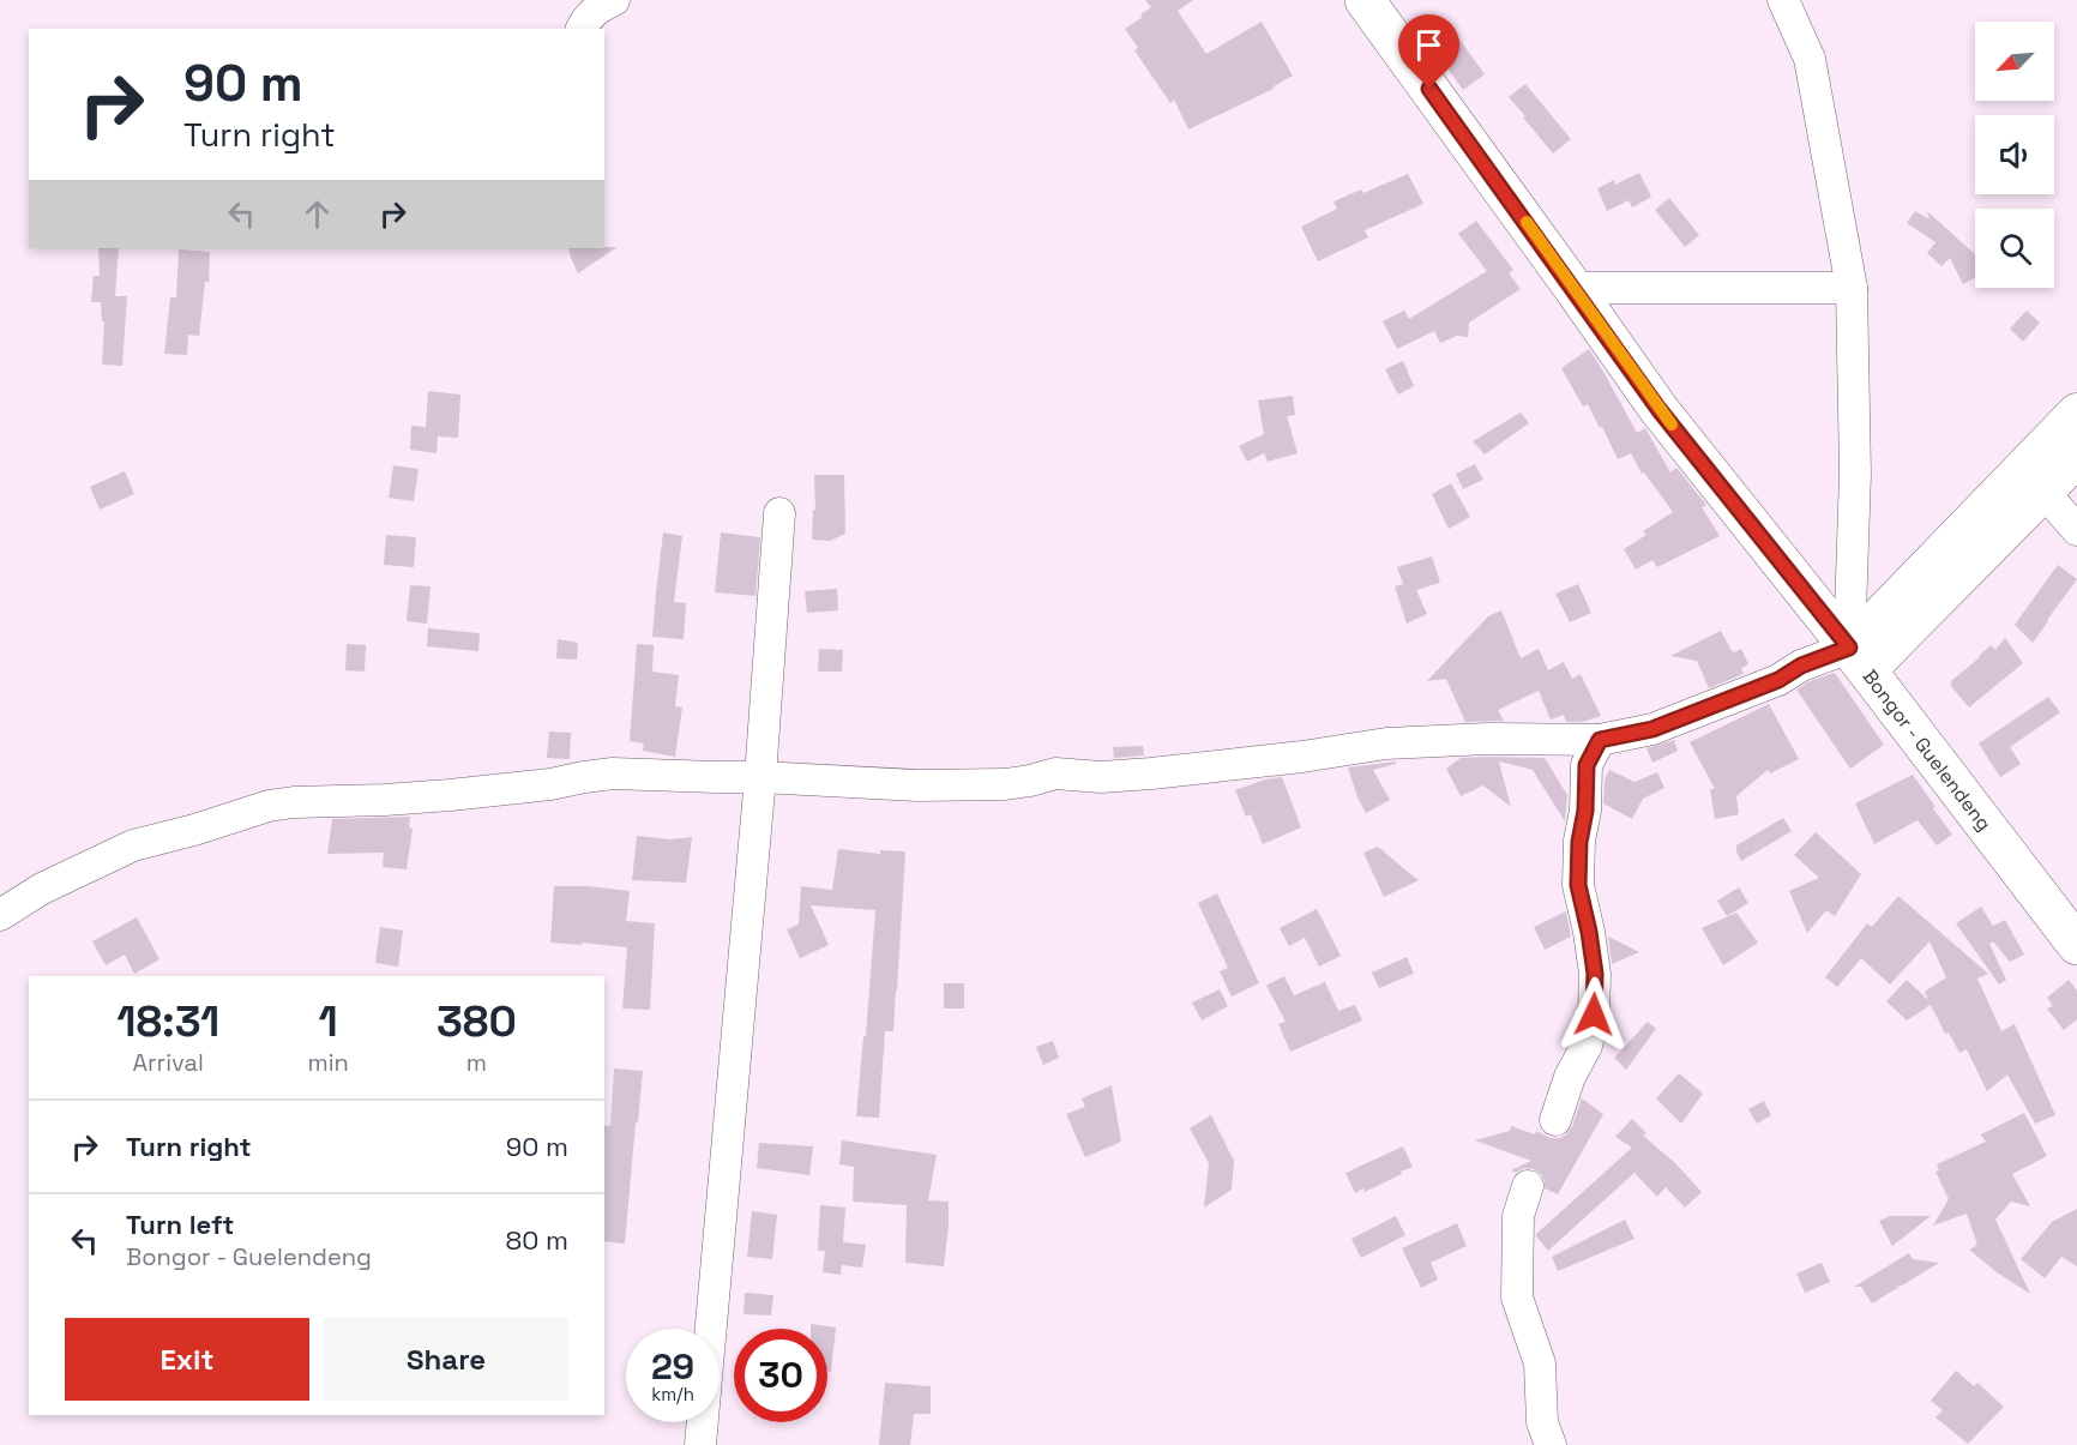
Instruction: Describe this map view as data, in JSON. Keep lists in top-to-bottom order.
{
  "streets": {
    "highway": ["Bongor - Guelendeng"]
  },
  "north": "bottom left",
  "page": {
    "turn": ["90 m", "Turn right"],
    "eta": [
      "18:31",
      "Arrival",
      "1",
      "min",
      "380",
      "m"
    ],
    "list": [
      {
        "name": "Turn right",
        "value": "90 m"
      },
      {
        "name": "Turn left",
        "note": "Bongor - Guelendeng",
        "value": "80 m"
      }
    ],
    "buttons": ["Exit", "Share"],
    "speed": "29 km/h",
    "limit": "30"
  }
}
